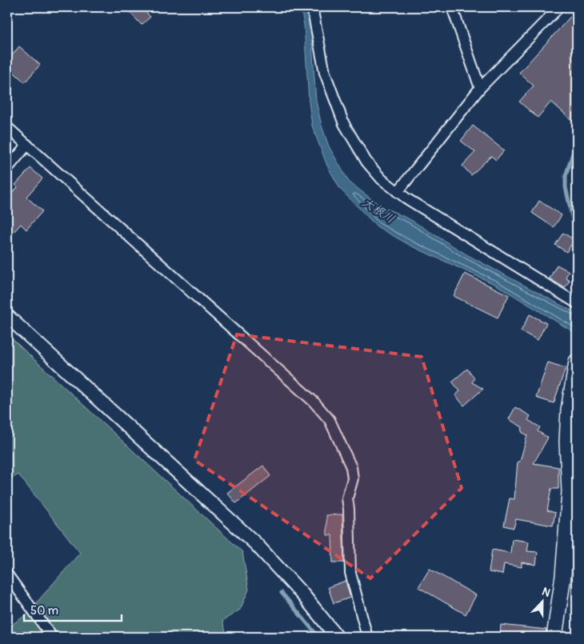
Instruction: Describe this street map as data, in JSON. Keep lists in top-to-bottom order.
{
  "water": ["大根川"],
  "scale_bar": "50 m",
  "north": "top"
}
